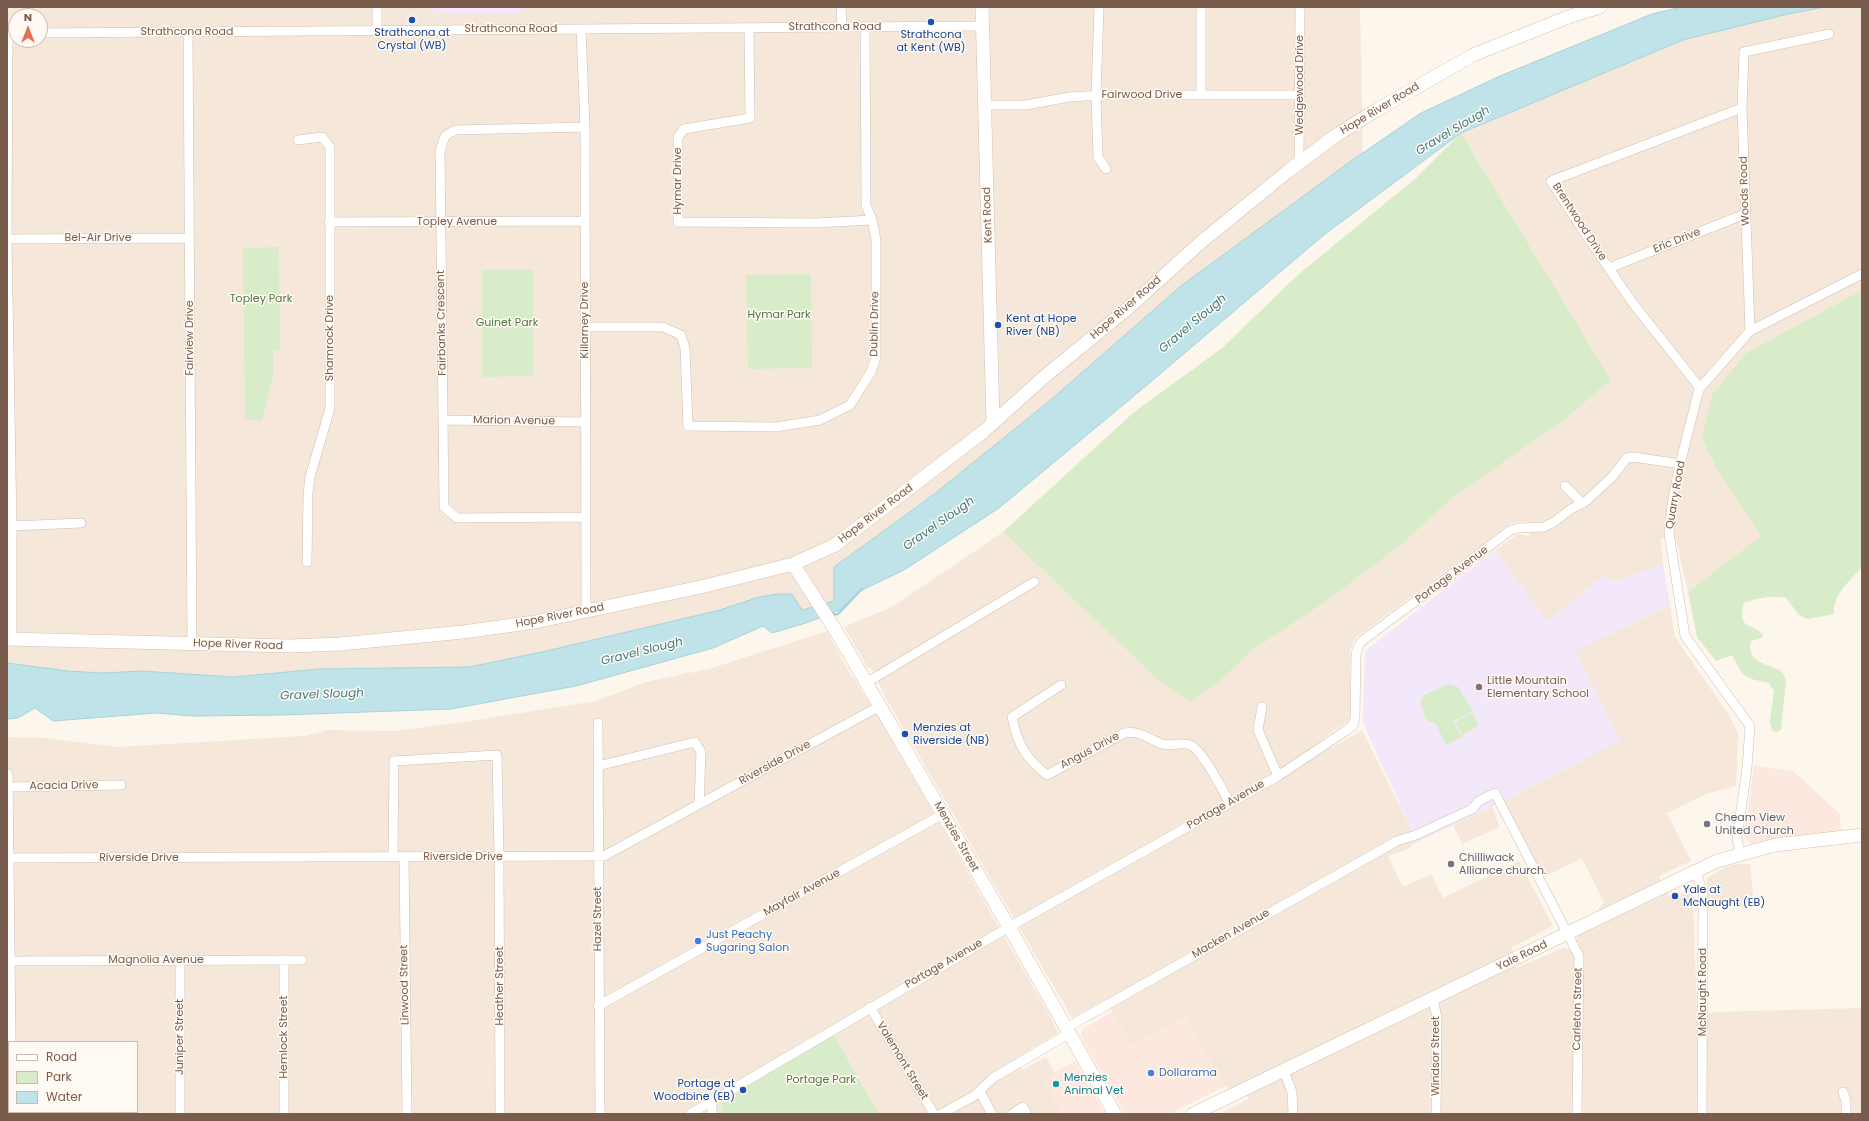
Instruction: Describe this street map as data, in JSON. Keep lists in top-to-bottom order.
{
  "streets": {
    "street": [
      "Strathcona Road",
      "Wedgewood Drive",
      "Fairwood Drive",
      "Hope River Road",
      "Hymar Drive",
      "Woods Road",
      "Kent Road",
      "Topley Avenue",
      "Brentwood Drive",
      "Bel-Air Drive",
      "Eric Drive",
      "Killarney Drive",
      "Fairbanks Crescent",
      "Dublin Drive",
      "Fairview Drive",
      "Shamrock Drive",
      "Marion Avenue",
      "Quarry Road",
      "Portage Avenue",
      "Angus Drive",
      "Riverside Drive",
      "Acacia Drive",
      "Menzies Street",
      "Mayfair Avenue",
      "Hazel Street",
      "Macken Avenue",
      "Yale Road",
      "Magnolia Avenue",
      "Linwood Street",
      "Heather Street",
      "McNaught Road",
      "Carleton Street",
      "Juniper Street",
      "Hemlock Street",
      "Windsor Street",
      "Valemont Street"
    ]
  },
  "crossings": [
    ["Strathcona Road", "Hymar Drive"],
    ["Strathcona Road", "Kent Road"],
    ["Strathcona Road", "Killarney Drive"],
    ["Strathcona Road", "Dublin Drive"],
    ["Strathcona Road", "Fairview Drive"],
    ["Wedgewood Drive", "Fairwood Drive"],
    ["Wedgewood Drive", "Hope River Road"],
    ["Fairwood Drive", "Kent Road"],
    ["Hope River Road", "Kent Road"],
    ["Hope River Road", "Killarney Drive"],
    ["Hope River Road", "Fairview Drive"],
    ["Hope River Road", "Menzies Street"],
    ["Hymar Drive", "Dublin Drive"],
    ["Woods Road", "Brentwood Drive"],
    ["Woods Road", "Eric Drive"],
    ["Woods Road", "Quarry Road"],
    ["Topley Avenue", "Killarney Drive"],
    ["Topley Avenue", "Fairbanks Crescent"],
    ["Topley Avenue", "Shamrock Drive"],
    ["Brentwood Drive", "Eric Drive"],
    ["Brentwood Drive", "Quarry Road"],
    ["Bel-Air Drive", "Fairview Drive"],
    ["Killarney Drive", "Fairbanks Crescent"],
    ["Killarney Drive", "Dublin Drive"],
    ["Killarney Drive", "Marion Avenue"],
    ["Fairbanks Crescent", "Marion Avenue"],
    ["Quarry Road", "Portage Avenue"],
    ["Quarry Road", "Yale Road"],
    ["Portage Avenue", "Angus Drive"],
    ["Portage Avenue", "Menzies Street"],
    ["Portage Avenue", "Valemont Street"],
    ["Riverside Drive", "Menzies Street"],
    ["Riverside Drive", "Hazel Street"],
    ["Riverside Drive", "Linwood Street"],
    ["Riverside Drive", "Heather Street"],
    ["Menzies Street", "Mayfair Avenue"],
    ["Menzies Street", "Macken Avenue"],
    ["Mayfair Avenue", "Hazel Street"],
    ["Macken Avenue", "Carleton Street"],
    ["Yale Road", "McNaught Road"],
    ["Yale Road", "Carleton Street"],
    ["Yale Road", "Windsor Street"],
    ["Magnolia Avenue", "Juniper Street"],
    ["Magnolia Avenue", "Hemlock Street"]
  ],
  "water": ["Gravel Slough"],
  "parks": [
    "Topley Park",
    "Hymar Park",
    "Guinet Park",
    "Portage Park"
  ],
  "places": [
    "Strathcona at Crystal (WB)",
    "Strathcona at Kent (WB)",
    "Kent at Hope River (NB)",
    "Little Mountain Elementary School",
    "Menzies at Riverside (NB)",
    "Cheam View United Church",
    "Chilliwack Alliance church.",
    "Yale at McNaught (EB)",
    "Just Peachy Sugaring Salon",
    "Dollarama",
    "Menzies Animal Vet",
    "Portage at Woodbine (EB)"
  ],
  "legend": ["Road", "Park", "Water"],
  "north": "top"
}
